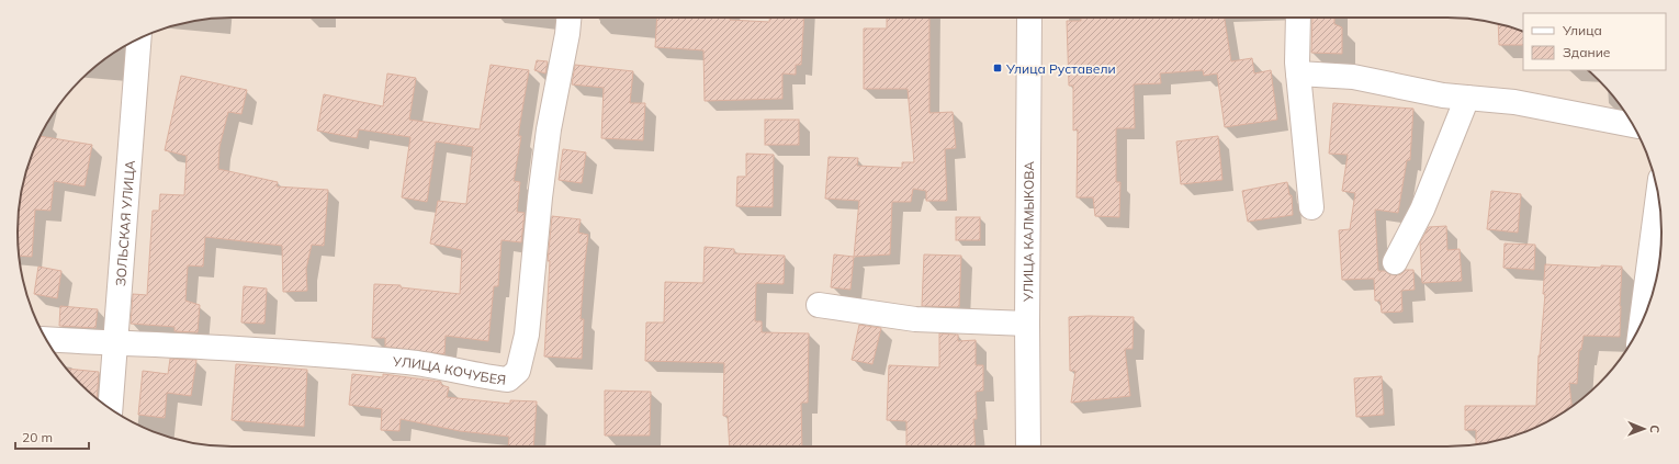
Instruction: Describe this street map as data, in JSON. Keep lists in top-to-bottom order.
{
  "streets": {
    "street": ["ЗОЛЬСКАЯ УЛИЦА", "УЛИЦА КАЛМЫКОВА", "УЛИЦА КОЧУБЕЯ"]
  },
  "crossings": [
    ["ЗОЛЬСКАЯ УЛИЦА", "УЛИЦА КОЧУБЕЯ"]
  ],
  "places": {
    "transit": ["Улица Руставели"]
  },
  "legend": ["Улица", "Здание"],
  "scale_bar": "20 m",
  "north": "right"
}
